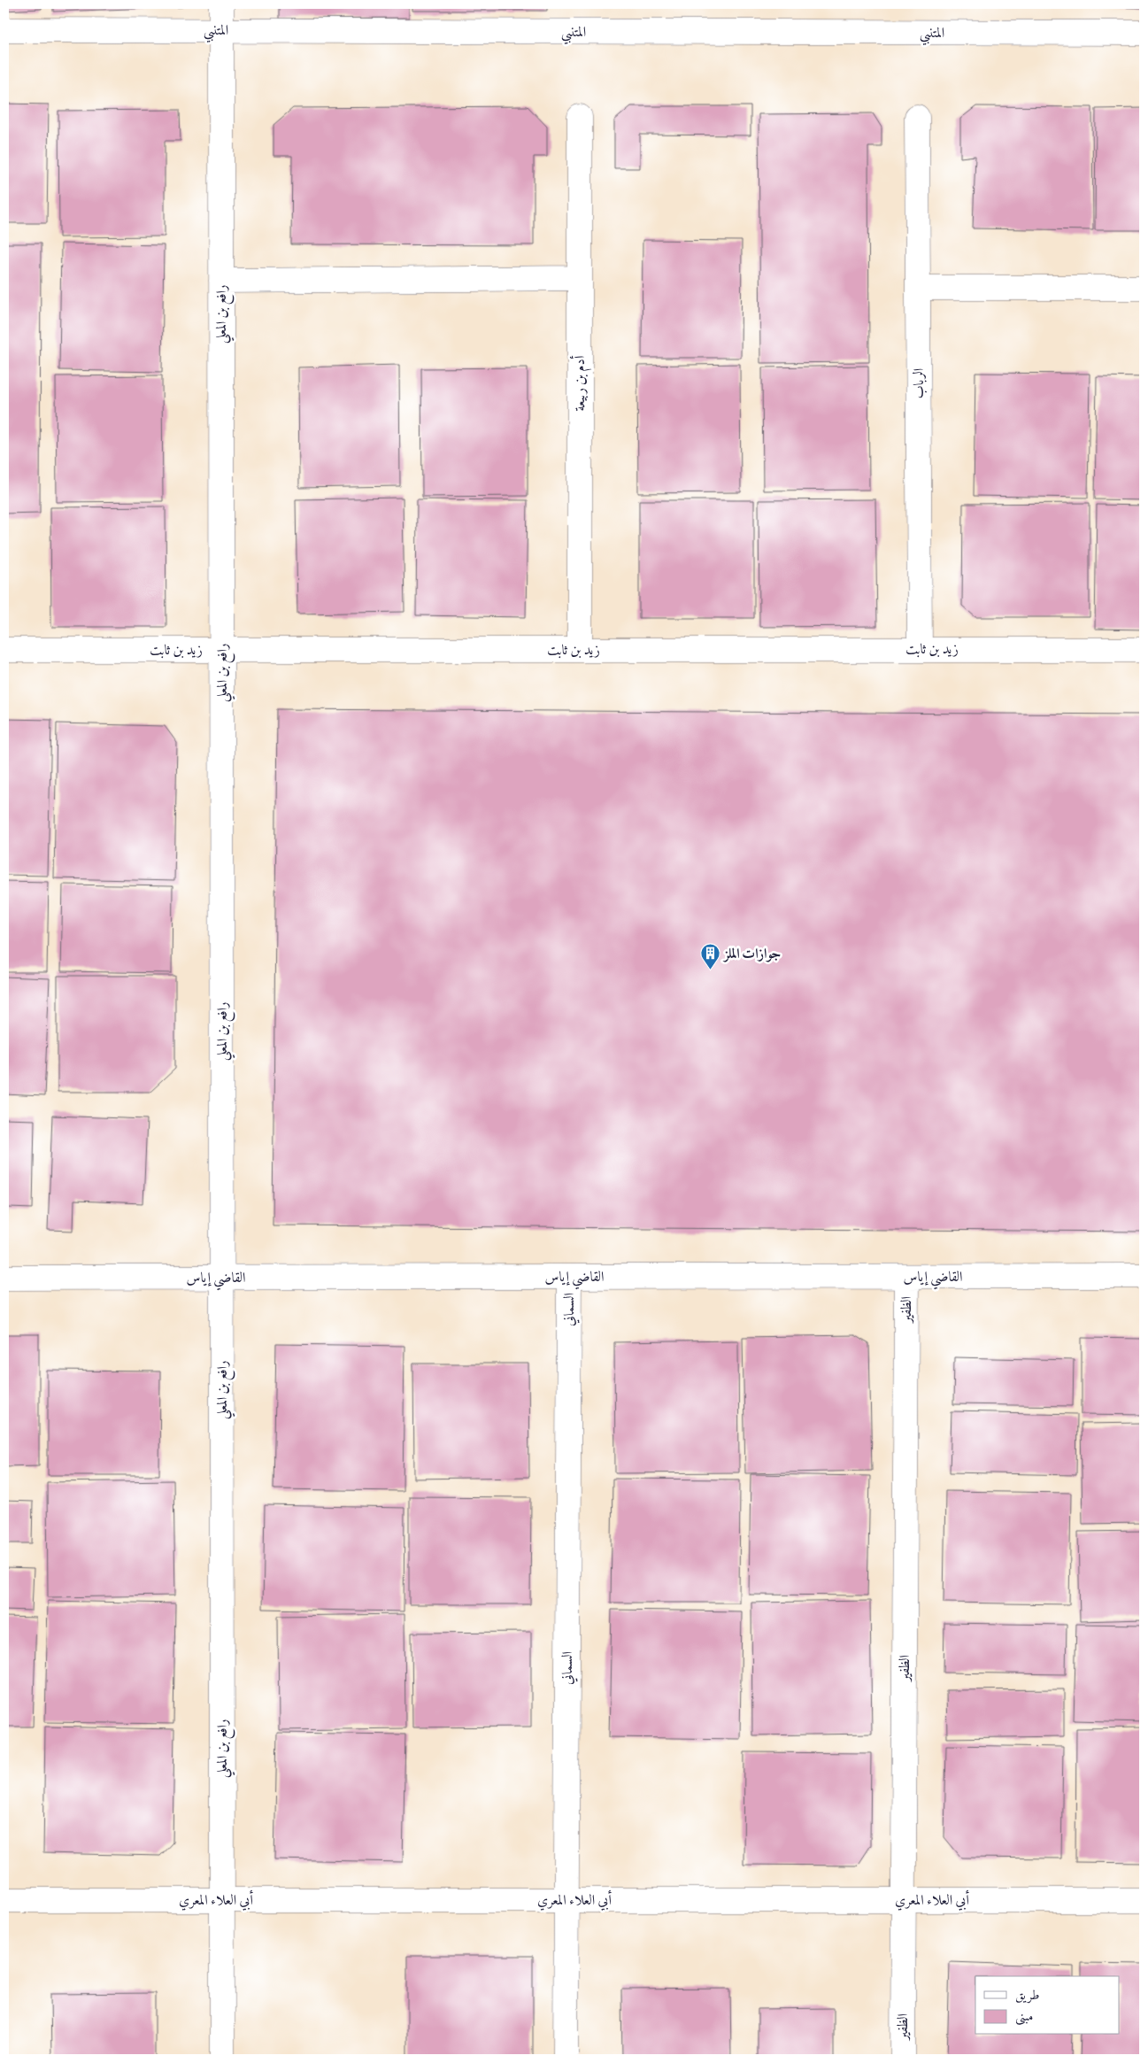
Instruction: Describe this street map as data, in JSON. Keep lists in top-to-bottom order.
{
  "streets": {
    "street": [
      "المتنبي",
      "رافع بن المعلي",
      "أدم بن ربيعة",
      "الرباب",
      "زيد بن ثابت",
      "القاضي إياس",
      "السماني",
      "الظفير",
      "أبي العلاء المعري"
    ]
  },
  "crossings": [
    ["المتنبي", "رافع بن المعلي"],
    ["رافع بن المعلي", "زيد بن ثابت"],
    ["رافع بن المعلي", "القاضي إياس"],
    ["رافع بن المعلي", "أبي العلاء المعري"],
    ["أدم بن ربيعة", "زيد بن ثابت"],
    ["الرباب", "زيد بن ثابت"],
    ["القاضي إياس", "السماني"],
    ["القاضي إياس", "الظفير"],
    ["السماني", "أبي العلاء المعري"],
    ["الظفير", "أبي العلاء المعري"]
  ],
  "places": {
    "building": ["جوازات الملز"]
  },
  "legend": ["طريق", "مبنى"]
}
